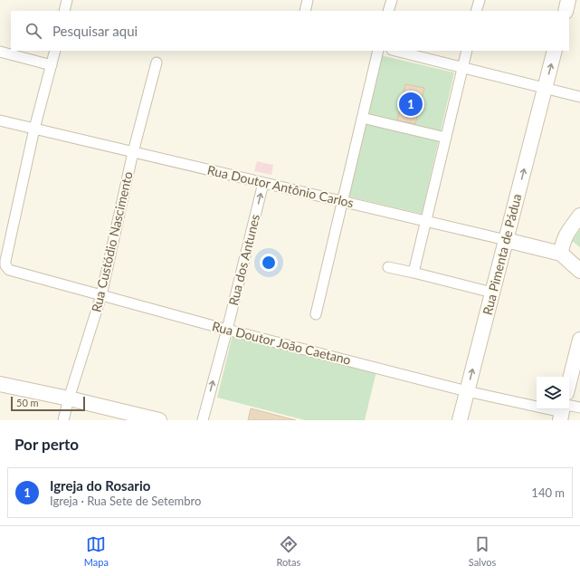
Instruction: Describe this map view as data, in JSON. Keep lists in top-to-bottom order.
{
  "streets": {
    "street": [
      "Rua Doutor Antônio Carlos",
      "Rua Custódio Nascimento",
      "Rua Pimenta de Pádua",
      "Rua dos Antunes",
      "Rua Doutor João Caetano"
    ]
  },
  "crossings": [
    ["Rua Doutor Antônio Carlos", "Rua Custódio Nascimento"],
    ["Rua Doutor Antônio Carlos", "Rua Pimenta de Pádua"],
    ["Rua Doutor Antônio Carlos", "Rua dos Antunes"],
    ["Rua Doutor Antônio Carlos", "Rua Doutor João Caetano"],
    ["Rua Custódio Nascimento", "Rua Doutor João Caetano"],
    ["Rua Pimenta de Pádua", "Rua Doutor João Caetano"],
    ["Rua dos Antunes", "Rua Doutor João Caetano"]
  ],
  "scale_bar": "50 m",
  "page": {
    "search": "Pesquisar aqui",
    "pins": "1",
    "scale": "50 m",
    "heading": "Por perto",
    "list": [
      {
        "mark": "1",
        "name": "Igreja do Rosario",
        "note": "Igreja · Rua Sete de Setembro",
        "value": "140 m"
      }
    ],
    "nav": ["Mapa", "Rotas", "Salvos"]
  }
}
